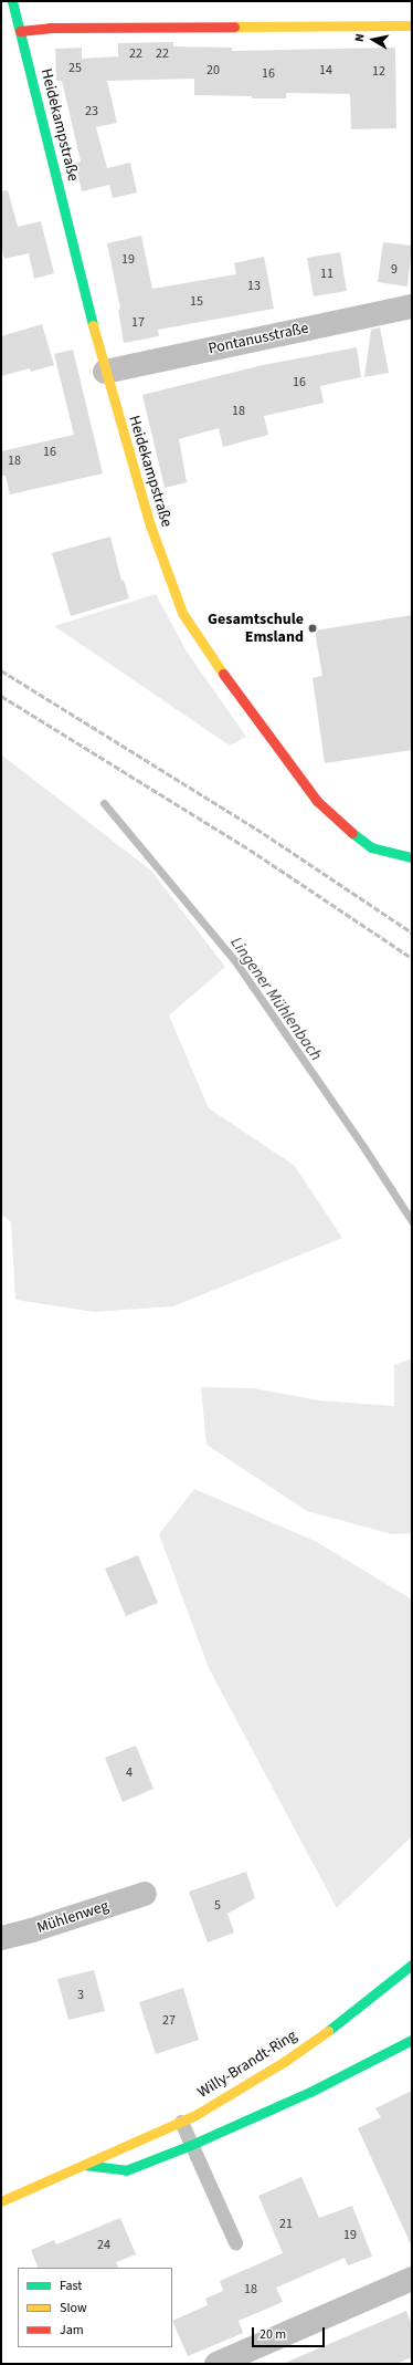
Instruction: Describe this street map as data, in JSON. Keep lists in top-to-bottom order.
{
  "streets": {
    "street": [
      "Heidekampstraße",
      "Pontanusstraße",
      "Mühlenweg",
      "Willy-Brandt-Ring"
    ]
  },
  "crossings": [
    ["Heidekampstraße", "Pontanusstraße"]
  ],
  "water": ["Lingener Mühlenbach"],
  "places": ["Gesamtschule Emsland"],
  "house_numbers": [
    "22",
    "22",
    "25",
    "20",
    "14",
    "12",
    "16",
    "23",
    "19",
    "9",
    "11",
    "13",
    "15",
    "17",
    "16",
    "18",
    "16",
    "18",
    "4",
    "5",
    "3",
    "27",
    "21",
    "19",
    "24",
    "18"
  ],
  "legend": ["Fast", "Slow", "Jam"],
  "scale_bar": "20 m",
  "north": "left"
}
